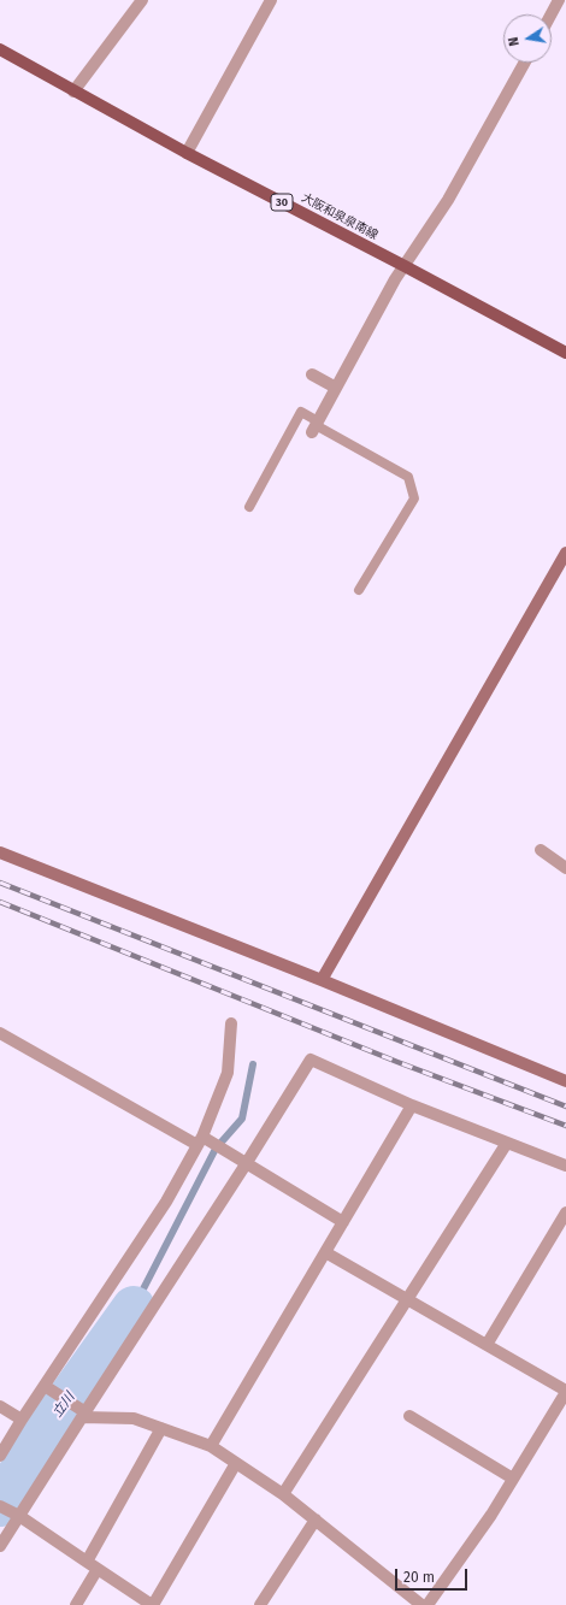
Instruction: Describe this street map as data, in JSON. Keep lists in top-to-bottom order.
{
  "streets": {
    "main road": ["30", "大阪和泉泉南線"]
  },
  "water": ["立川"],
  "scale_bar": "20 m",
  "north": "left"
}
